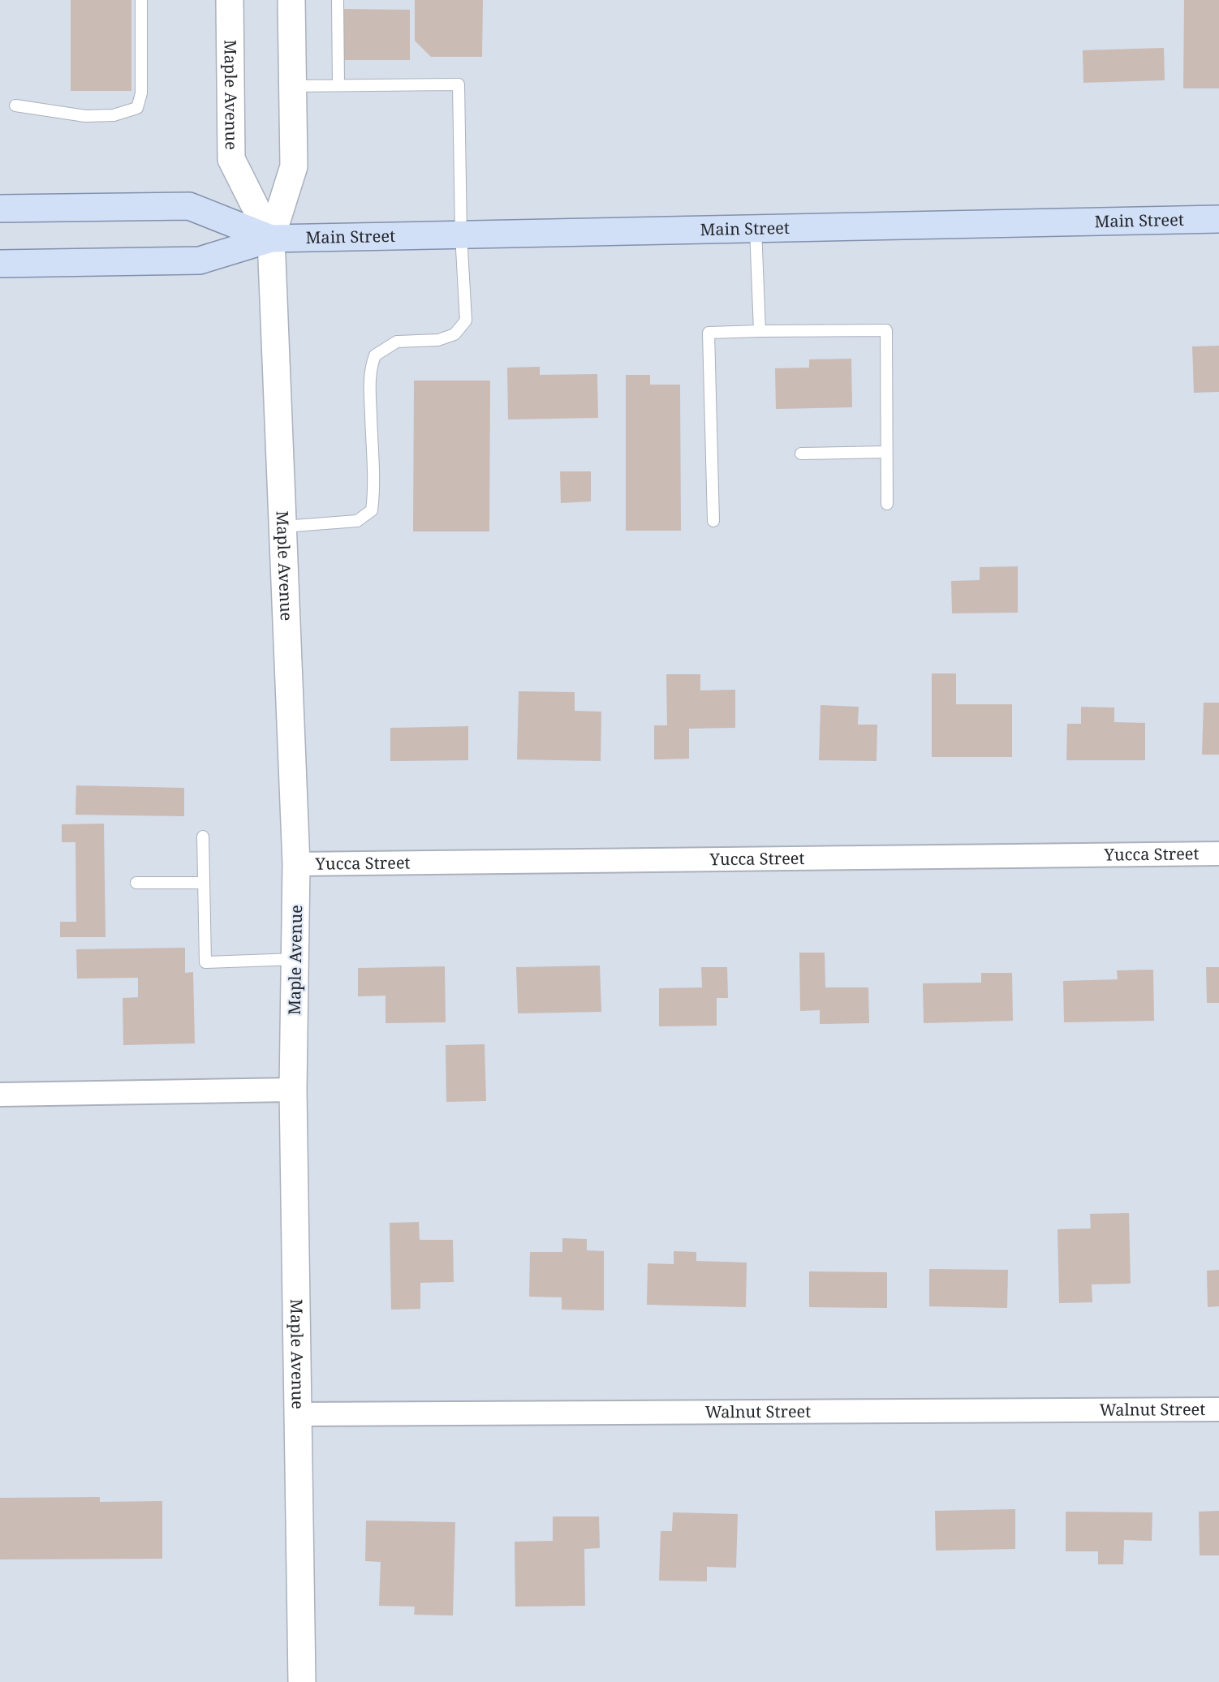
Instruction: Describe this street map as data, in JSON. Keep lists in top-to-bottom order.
{
  "streets": {
    "main road": ["Main Street"],
    "street": ["Maple Avenue", "Yucca Street", "Walnut Street"]
  },
  "crossings": [
    ["Maple Avenue", "Main Street"],
    ["Maple Avenue", "Yucca Street"],
    ["Maple Avenue", "Walnut Street"]
  ]
}
